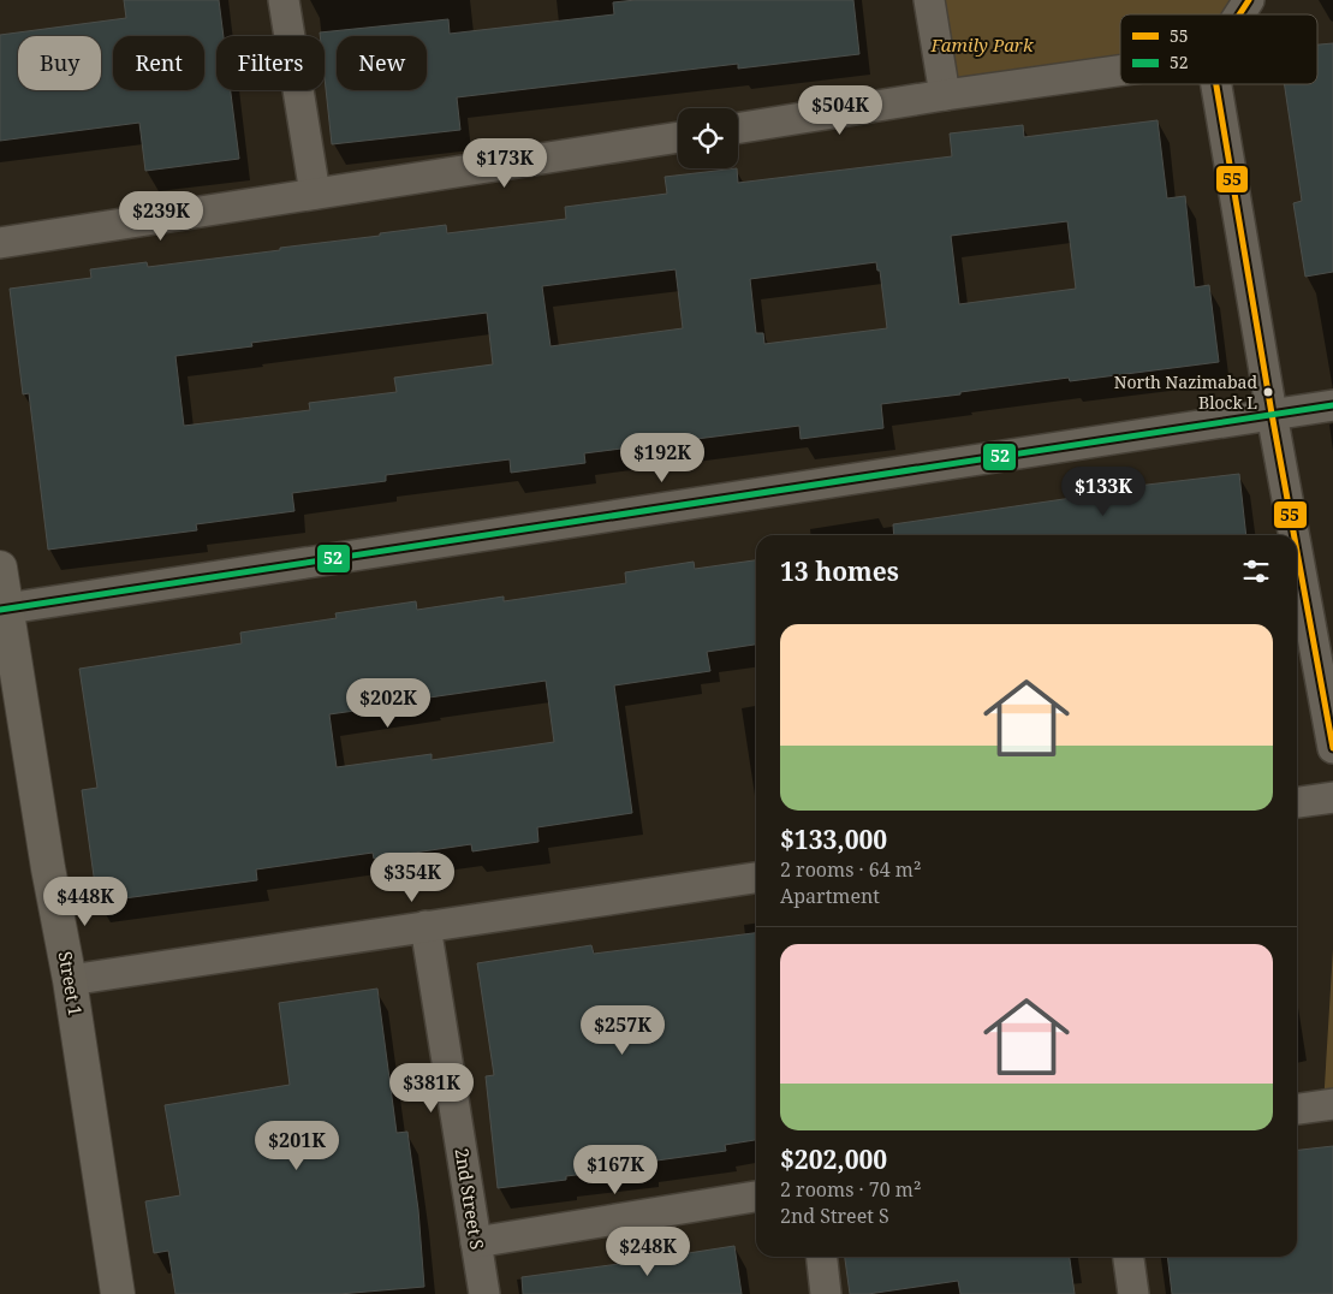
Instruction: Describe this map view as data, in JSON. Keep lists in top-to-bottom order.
{
  "streets": {
    "street": ["Street 1", "2nd Street S"]
  },
  "parks": ["Family Park"],
  "places": ["North Nazimabad Block L"],
  "lines": ["transit line 55", "transit line 52"],
  "legend": ["55", "52"],
  "page": {
    "chip": [
      "Buy",
      "Rent",
      "Filters",
      "New"
    ],
    "price": [
      "$504K",
      "$173K",
      "$239K",
      "$192K",
      "$133K",
      "$202K",
      "$354K",
      "$448K",
      "$257K",
      "$381K",
      "$201K",
      "$167K",
      "$248K"
    ],
    "heading": "13 homes",
    "list": [
      {
        "name": "$133,000",
        "note": "2 rooms · 64 m² · Apartment"
      },
      {
        "name": "$202,000",
        "note": "2 rooms · 70 m² · 2nd Street S"
      }
    ]
  }
}
